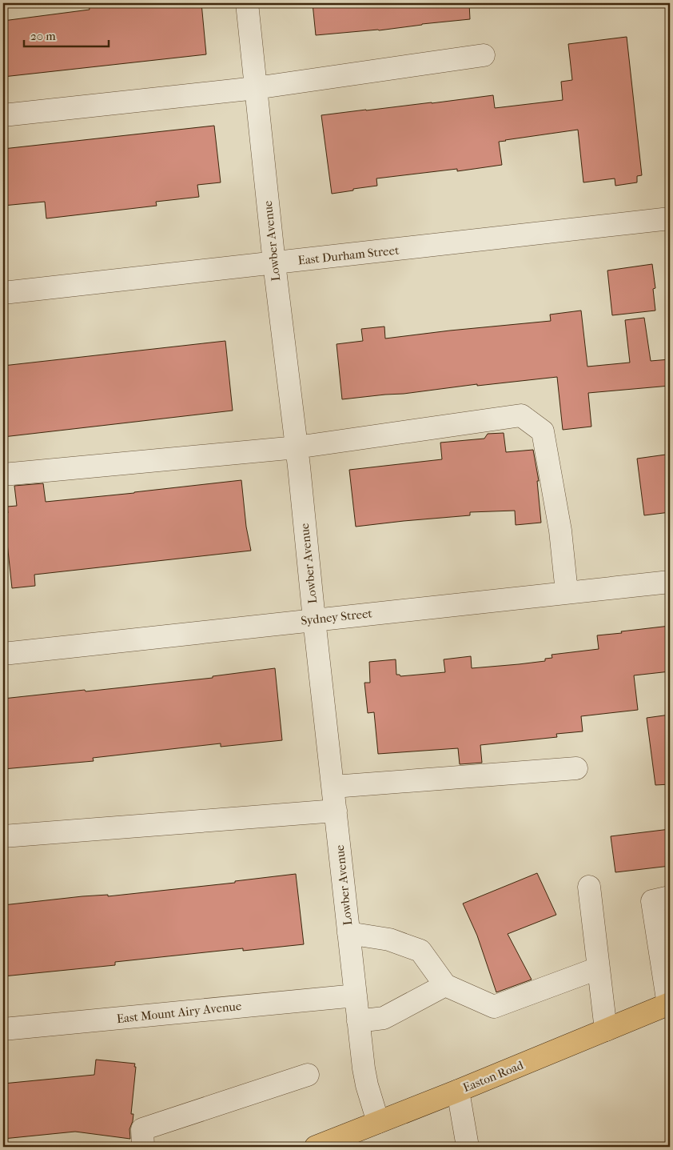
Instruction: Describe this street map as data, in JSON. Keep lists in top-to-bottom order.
{
  "streets": {
    "main road": ["Easton Road"],
    "street": [
      "Lowber Avenue",
      "East Durham Street",
      "Sydney Street",
      "East Mount Airy Avenue"
    ]
  },
  "crossings": [
    ["Lowber Avenue", "East Durham Street"],
    ["Lowber Avenue", "Sydney Street"],
    ["Lowber Avenue", "East Mount Airy Avenue"],
    ["Lowber Avenue", "Easton Road"]
  ],
  "scale_bar": "20 m"
}
